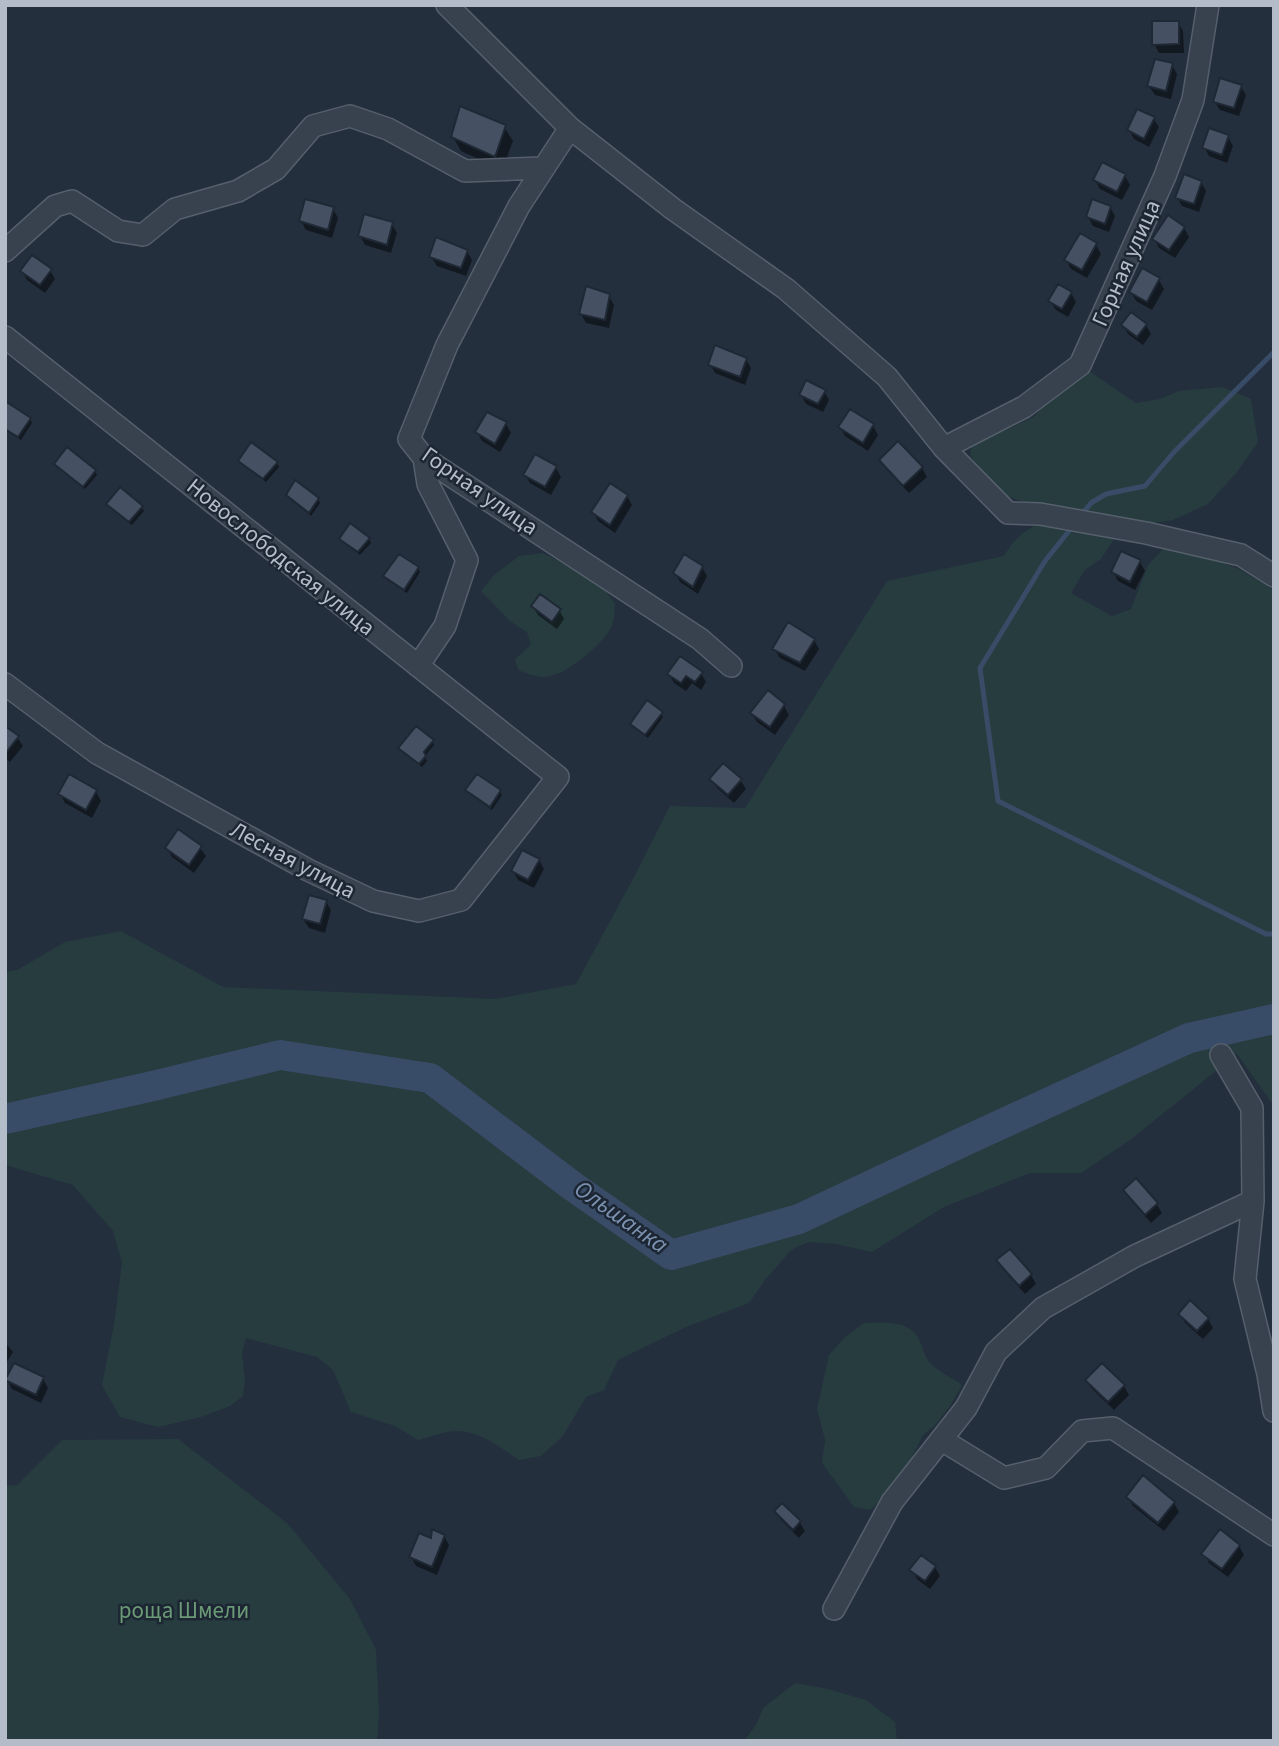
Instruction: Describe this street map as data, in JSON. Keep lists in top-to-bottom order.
{
  "streets": {
    "street": ["Горная улица", "Новослободская улица", "Лесная улица"]
  },
  "crossings": [
    ["Новослободская улица", "Лесная улица"]
  ],
  "water": ["Ольшанка"],
  "parks": ["роща Шмели"]
}
